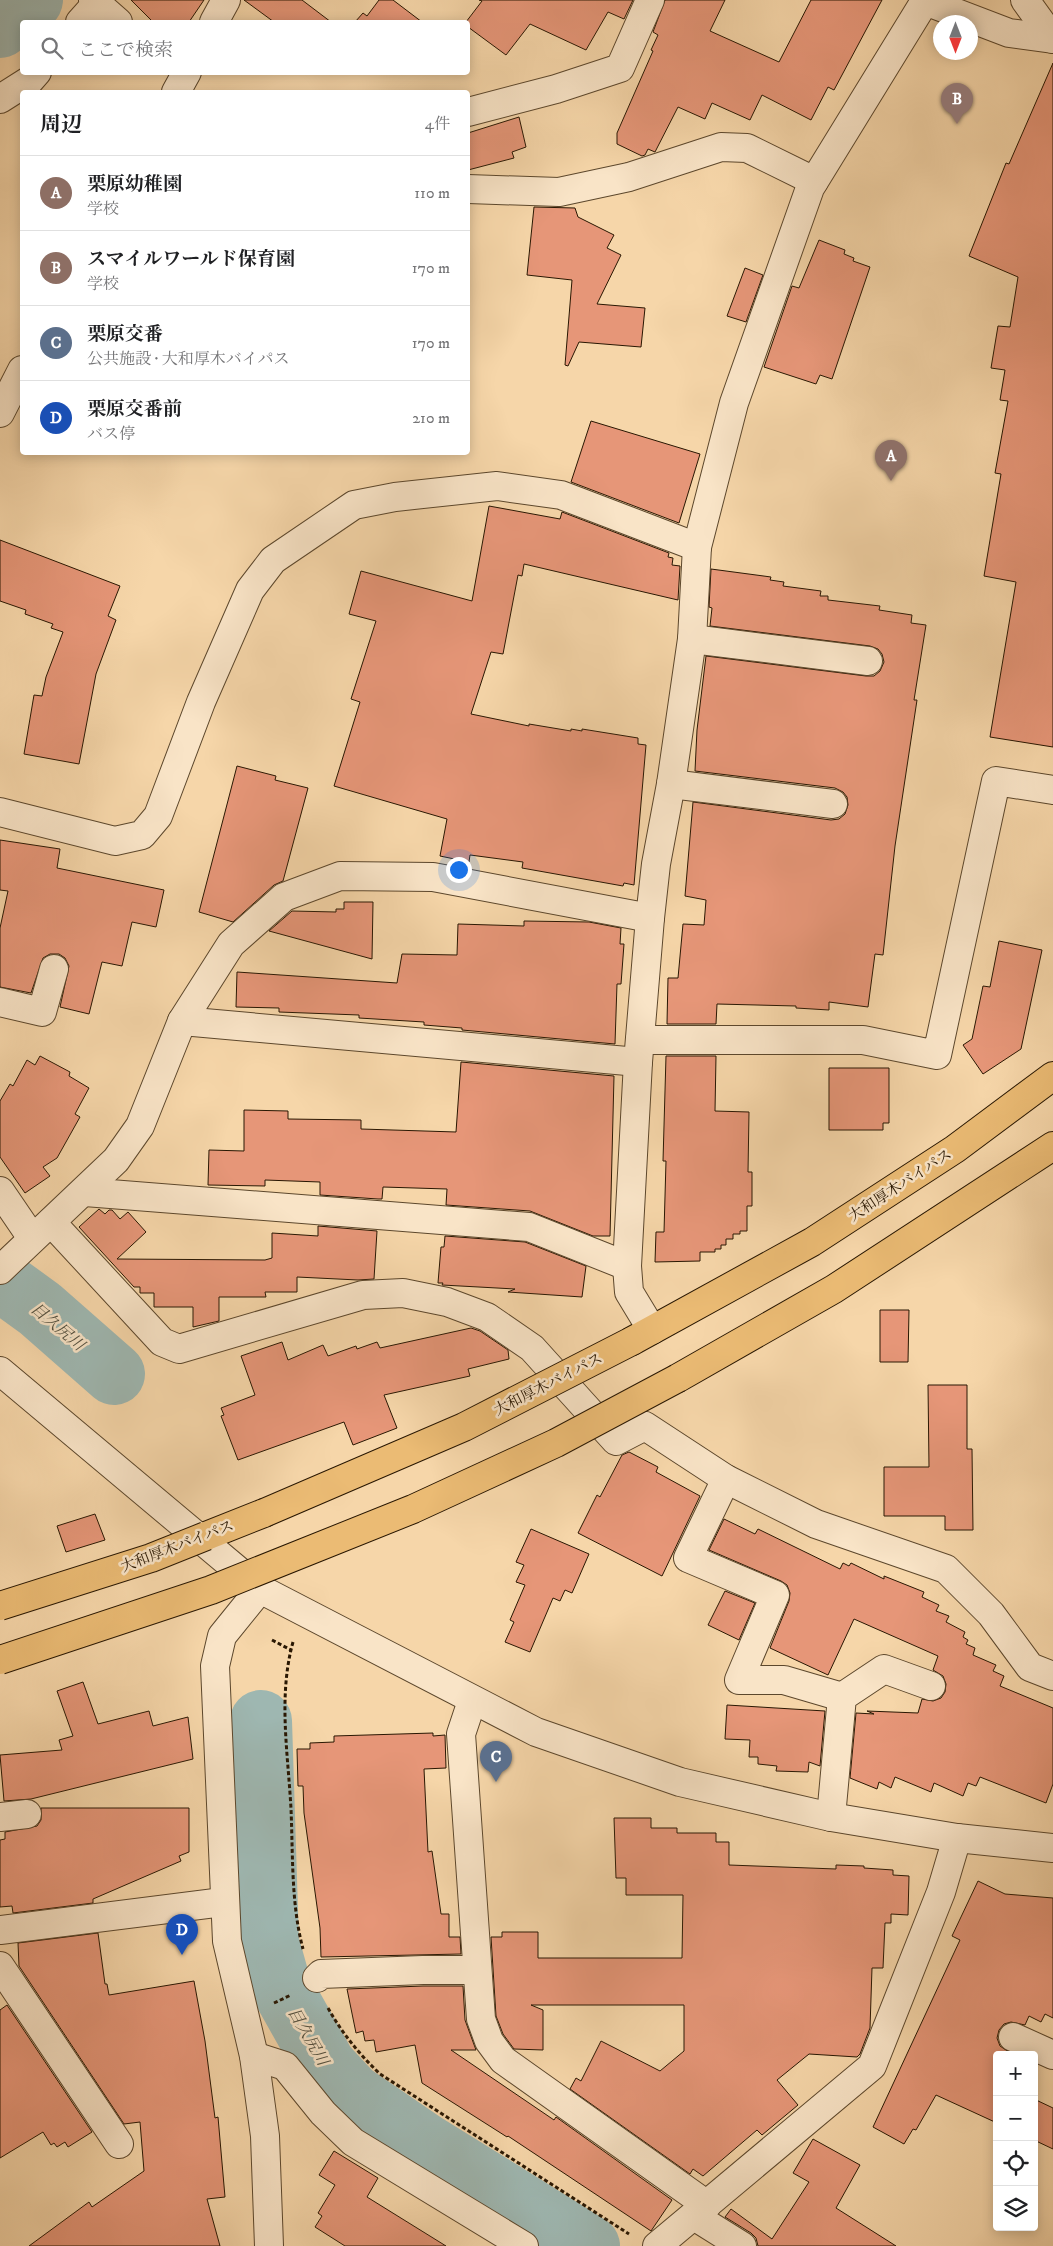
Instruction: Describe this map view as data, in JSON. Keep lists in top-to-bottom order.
{
  "streets": {
    "highway": ["大和厚木バイパス"]
  },
  "water": ["目久尻川"],
  "north": "bottom",
  "page": {
    "search": "ここで検索",
    "pins": [
      "B",
      "A",
      "C",
      "D"
    ],
    "heading": ["周辺", "4件"],
    "list": [
      {
        "mark": "A",
        "name": "栗原幼稚園",
        "note": "学校",
        "value": "110 m"
      },
      {
        "mark": "B",
        "name": "スマイルワールド保育園",
        "note": "学校",
        "value": "170 m"
      },
      {
        "mark": "C",
        "name": "栗原交番",
        "note": "公共施設 · 大和厚木バイパス",
        "value": "170 m"
      },
      {
        "mark": "D",
        "name": "栗原交番前",
        "note": "バス停",
        "value": "210 m"
      }
    ],
    "map_buttons": ["+", "−"]
  }
}
